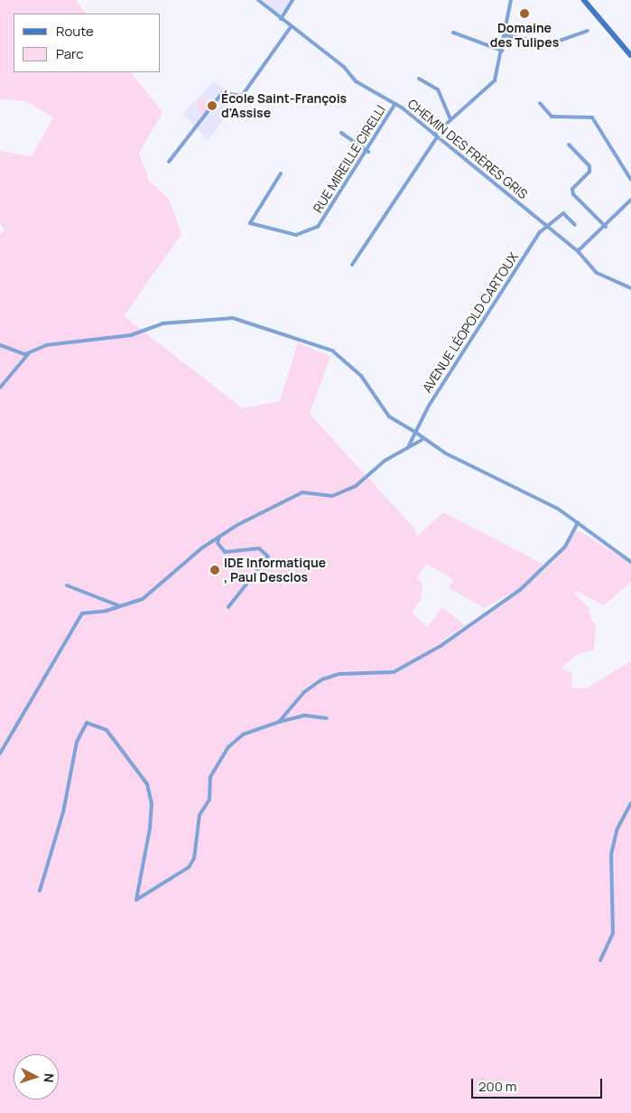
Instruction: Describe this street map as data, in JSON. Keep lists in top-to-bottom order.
{
  "streets": {
    "street": ["CHEMIN DES FRÈRES GRIS", "RUE MIREILLE CIRELLI", "AVENUE LÉOPOLD CARTOUX"]
  },
  "crossings": [
    ["CHEMIN DES FRÈRES GRIS", "RUE MIREILLE CIRELLI"],
    ["CHEMIN DES FRÈRES GRIS", "AVENUE LÉOPOLD CARTOUX"]
  ],
  "places": ["Domaine des Tulipes", "École Saint-François d'Assise", "IDE Informatique , Paul Desclos"],
  "legend": ["Route", "Parc"],
  "scale_bar": "200 m",
  "north": "right"
}
